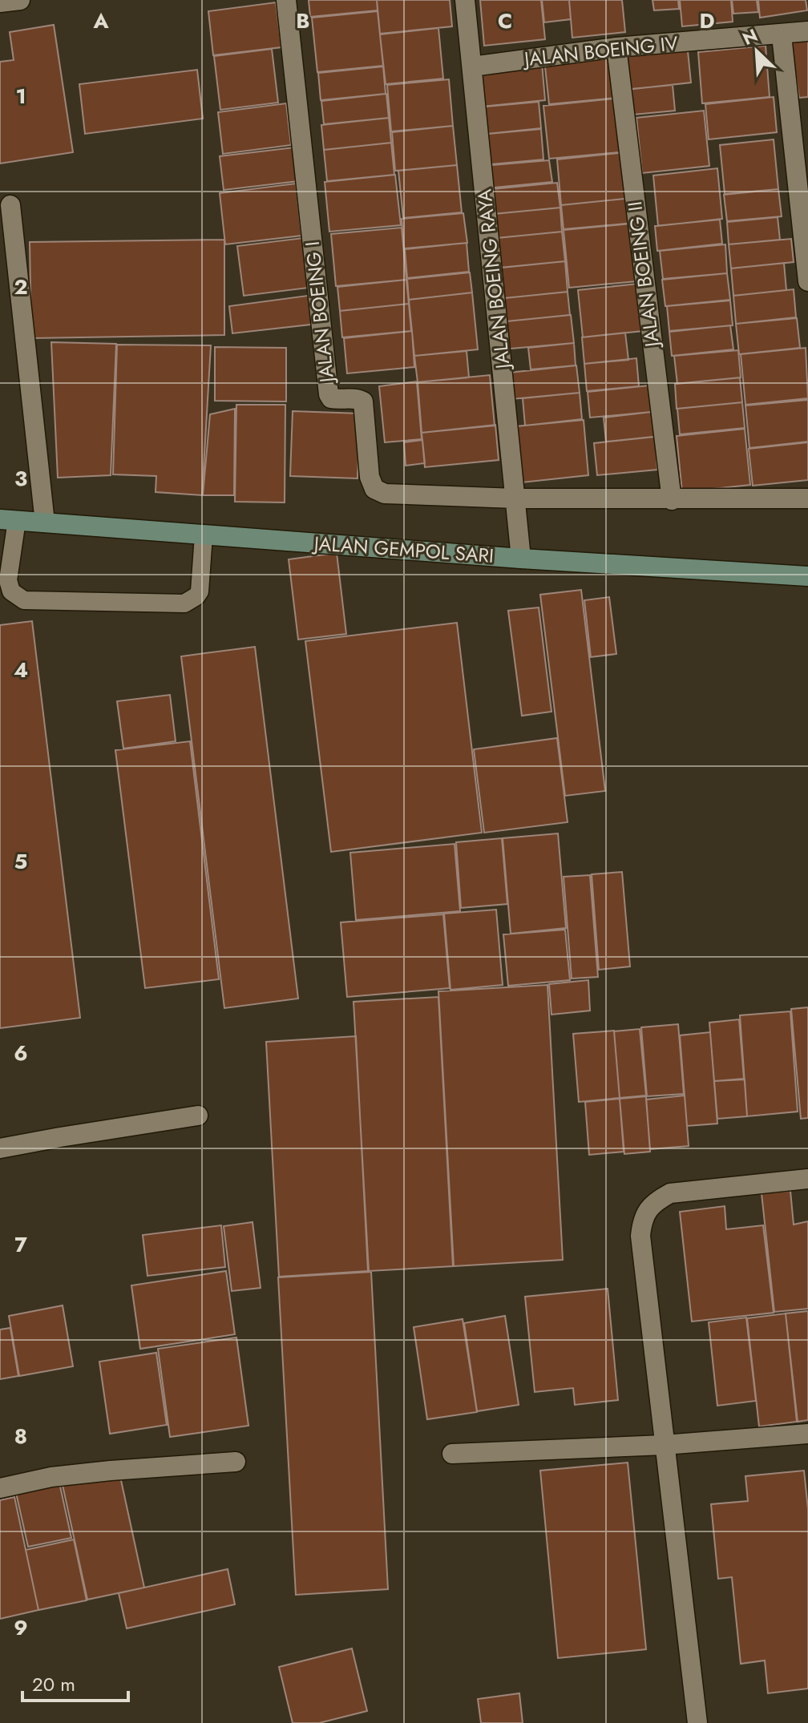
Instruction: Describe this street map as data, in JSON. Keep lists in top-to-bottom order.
{
  "streets": {
    "street": [
      "JALAN BOEING IV",
      "JALAN BOEING II",
      "JALAN BOEING RAYA",
      "JALAN BOEING I",
      "JALAN GEMPOL SARI"
    ]
  },
  "crossings": [
    ["JALAN BOEING IV", "JALAN BOEING II"],
    ["JALAN BOEING IV", "JALAN BOEING RAYA"],
    ["JALAN BOEING RAYA", "JALAN BOEING I"],
    ["JALAN BOEING RAYA", "JALAN GEMPOL SARI"]
  ],
  "scale_bar": "20 m",
  "north": "top left",
  "grid": {
    "columns": [
      "A",
      "B",
      "C",
      "D"
    ],
    "rows": [
      "1",
      "2",
      "3",
      "4",
      "5",
      "6",
      "7",
      "8",
      "9"
    ]
  }
}
